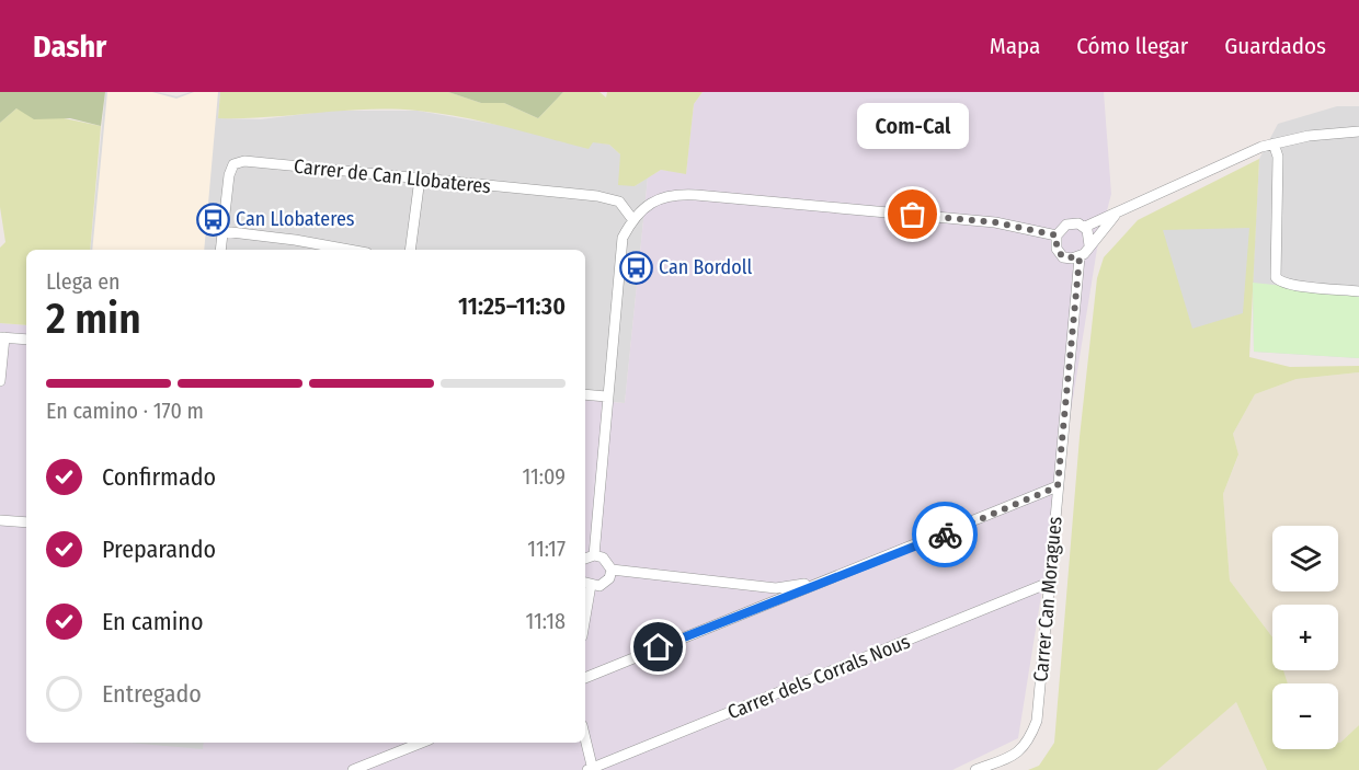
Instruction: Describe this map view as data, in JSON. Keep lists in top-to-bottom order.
{
  "streets": {
    "street": ["Carrer de Can Llobateres", "Carrer Can Moragues", "Carrer dels Corrals Nous"]
  },
  "crossings": [
    ["Carrer Can Moragues", "Carrer dels Corrals Nous"]
  ],
  "places": {
    "other": ["Com-Cal"],
    "bus stop": ["Can Llobateres", "Can Bordoll"]
  },
  "page": {
    "header": "Dashr",
    "nav": ["Mapa", "Cómo llegar", "Guardados"],
    "bubble": "Com-Cal",
    "heading": ["2 min", "Llega en", "11:25–11:30"],
    "bar": "En camino · 170 m",
    "list": [
      ["Confirmado", "11:09"],
      ["Preparando", "11:17"],
      ["En camino", "11:18"],
      "Entregado"
    ],
    "map_buttons": ["+", "−"]
  }
}
